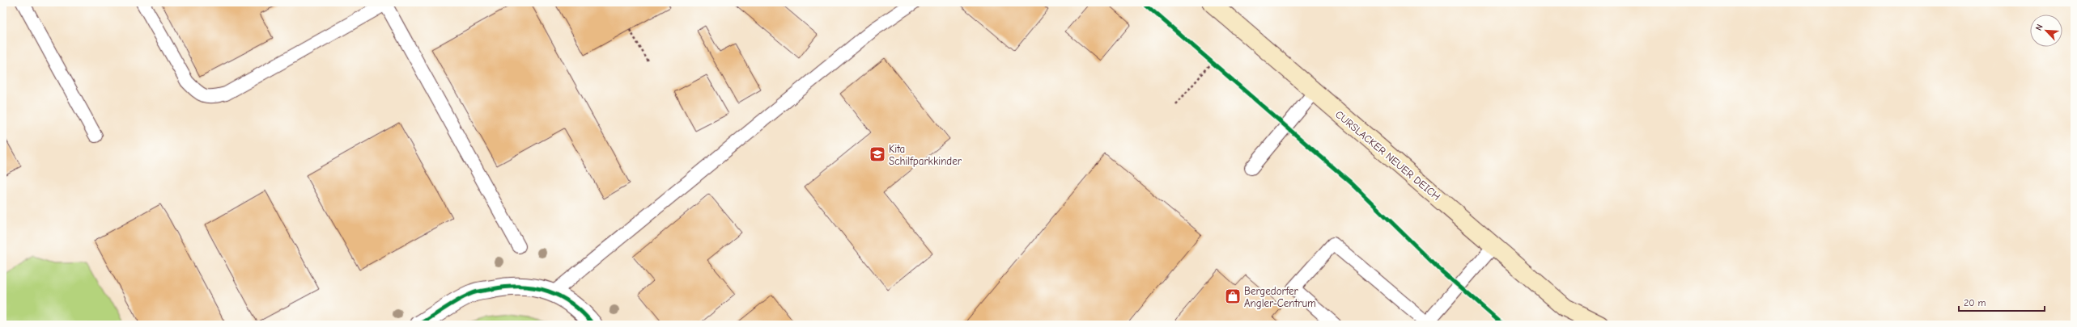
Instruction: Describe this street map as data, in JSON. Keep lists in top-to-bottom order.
{
  "streets": {
    "main road": ["CURSLACKER NEUER DEICH"]
  },
  "places": {
    "school or university": ["Kita Schilfparkkinder"],
    "shop": ["Bergedorfer Angler-Centrum"]
  },
  "scale_bar": "20 m",
  "north": "top left"
}
